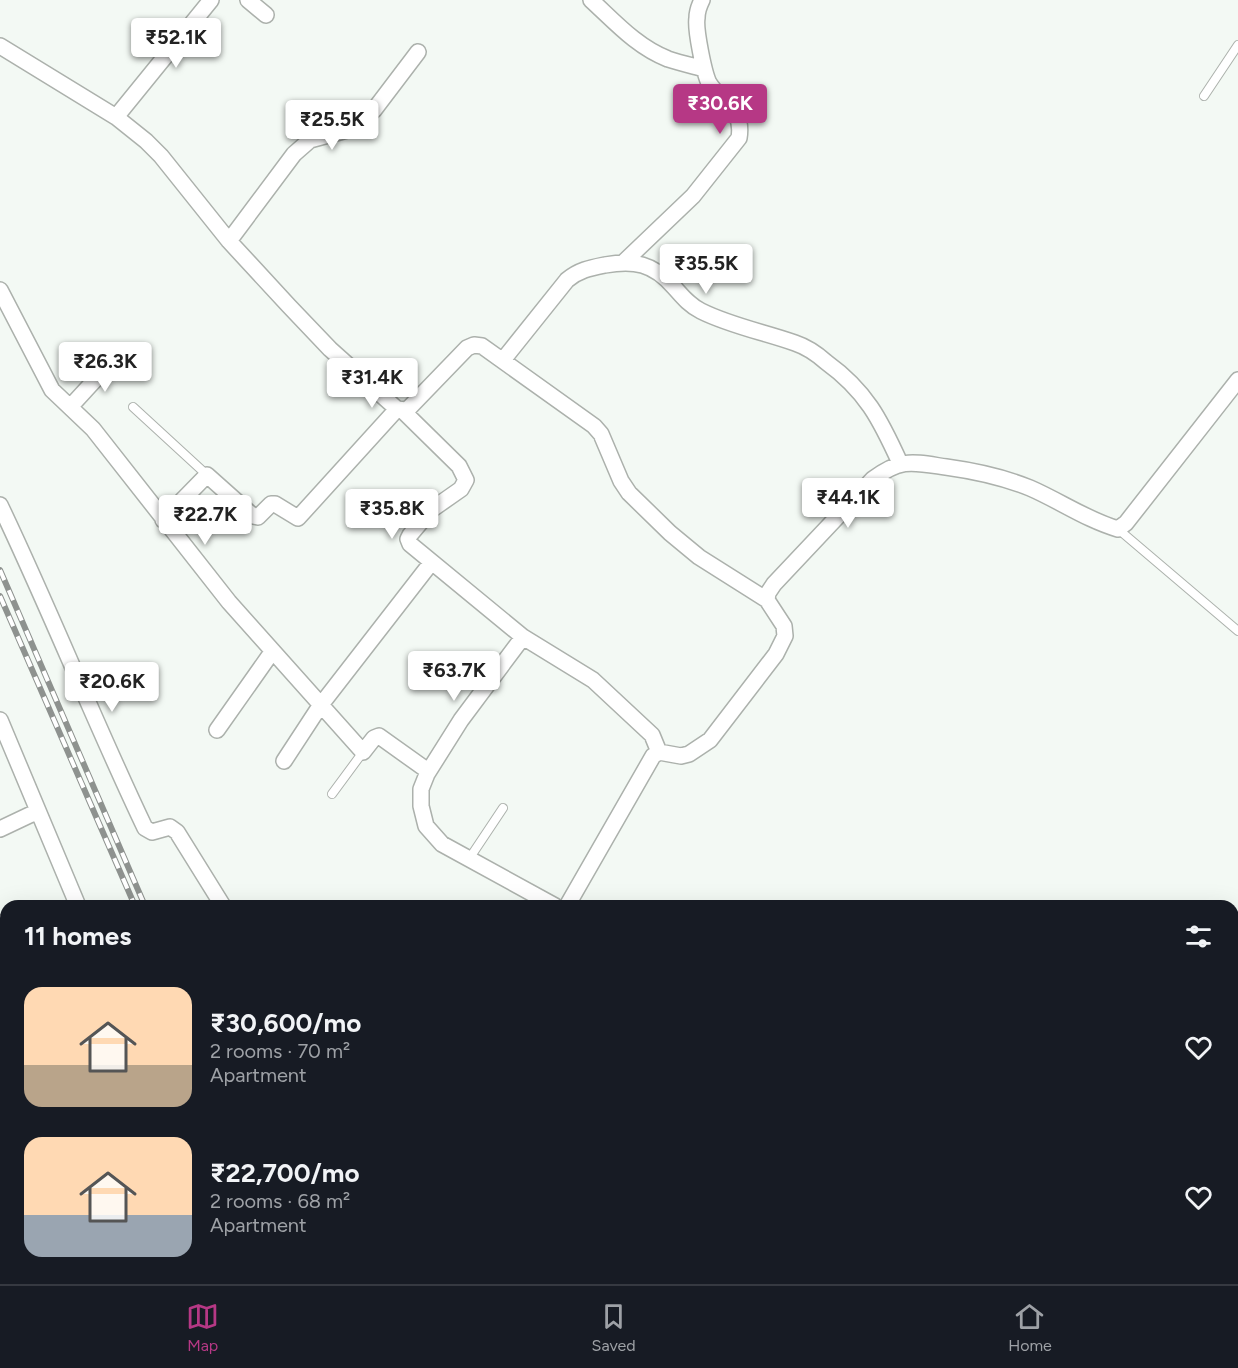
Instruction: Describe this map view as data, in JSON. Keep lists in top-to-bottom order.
{
  "page": {
    "price": [
      "₹52.1K",
      "₹30.6K",
      "₹25.5K",
      "₹35.5K",
      "₹26.3K",
      "₹31.4K",
      "₹44.1K",
      "₹35.8K",
      "₹22.7K",
      "₹63.7K",
      "₹20.6K"
    ],
    "heading": "11 homes",
    "list": [
      {
        "name": "₹30,600/mo",
        "note": "2 rooms · 70 m² · Apartment"
      },
      {
        "name": "₹22,700/mo",
        "note": "2 rooms · 68 m² · Apartment"
      }
    ],
    "tabs": ["Map", "Saved", "Home"]
  }
}
